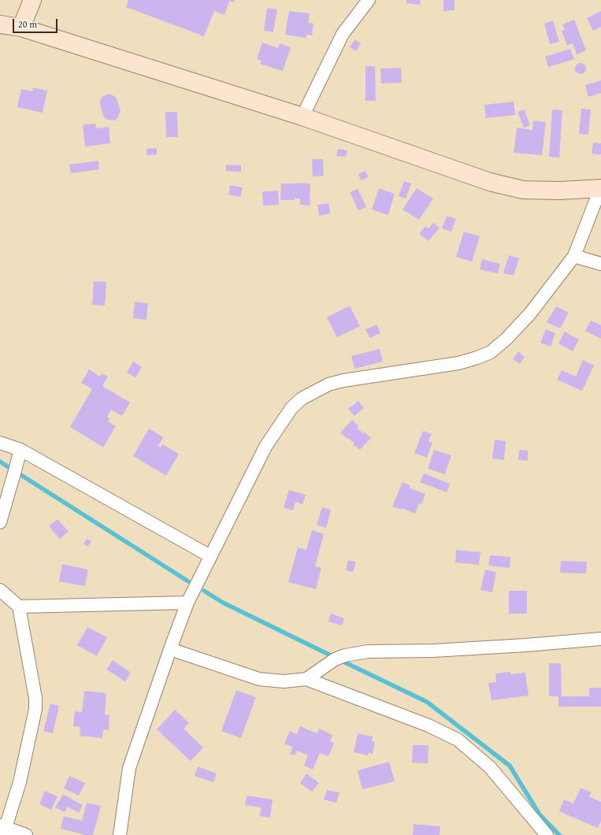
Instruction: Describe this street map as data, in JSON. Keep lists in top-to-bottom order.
{
  "scale_bar": "20 m"
}
